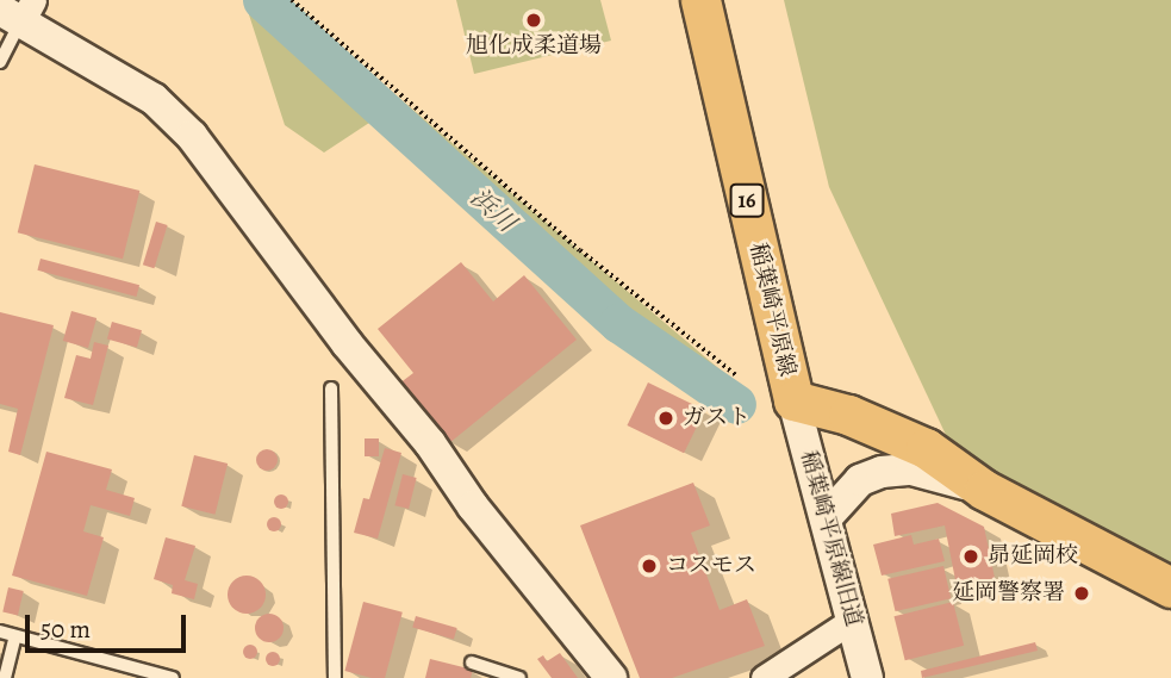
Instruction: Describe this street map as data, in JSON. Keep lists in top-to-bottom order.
{
  "streets": {
    "main road": ["16", "稲葉崎平原線"],
    "street": ["稲葉崎平原線旧道"]
  },
  "crossings": [
    ["稲葉崎平原線", "稲葉崎平原線旧道"]
  ],
  "water": ["浜川"],
  "places": [
    "旭化成柔道場",
    "ガスト",
    "昴延岡校",
    "コスモス",
    "延岡警察署"
  ],
  "scale_bar": "50 m"
}
